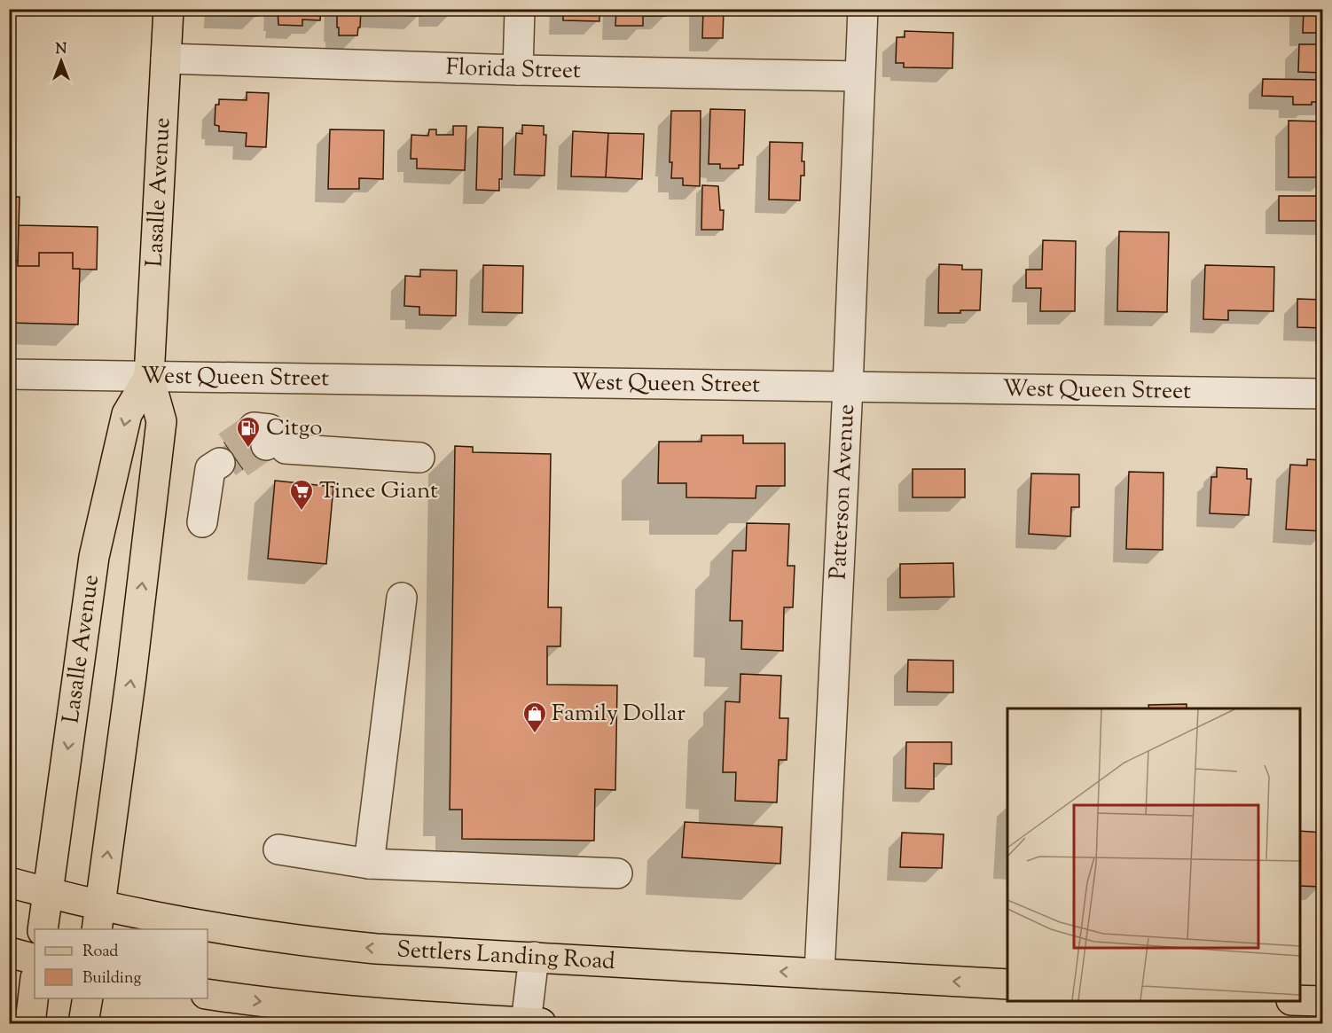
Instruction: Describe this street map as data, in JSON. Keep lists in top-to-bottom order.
{
  "streets": {
    "main road": ["Lasalle Avenue", "Settlers Landing Road"],
    "street": ["Florida Street", "West Queen Street", "Patterson Avenue"]
  },
  "crossings": [
    ["Florida Street", "Lasalle Avenue"],
    ["Florida Street", "Patterson Avenue"],
    ["Lasalle Avenue", "West Queen Street"],
    ["Lasalle Avenue", "Settlers Landing Road"],
    ["West Queen Street", "Patterson Avenue"],
    ["Patterson Avenue", "Settlers Landing Road"]
  ],
  "places": {
    "fuel station": ["Citgo"],
    "supermarket": ["Tinee Giant"],
    "shop": ["Family Dollar"]
  },
  "legend": ["Road", "Building"],
  "north": "top"
}
